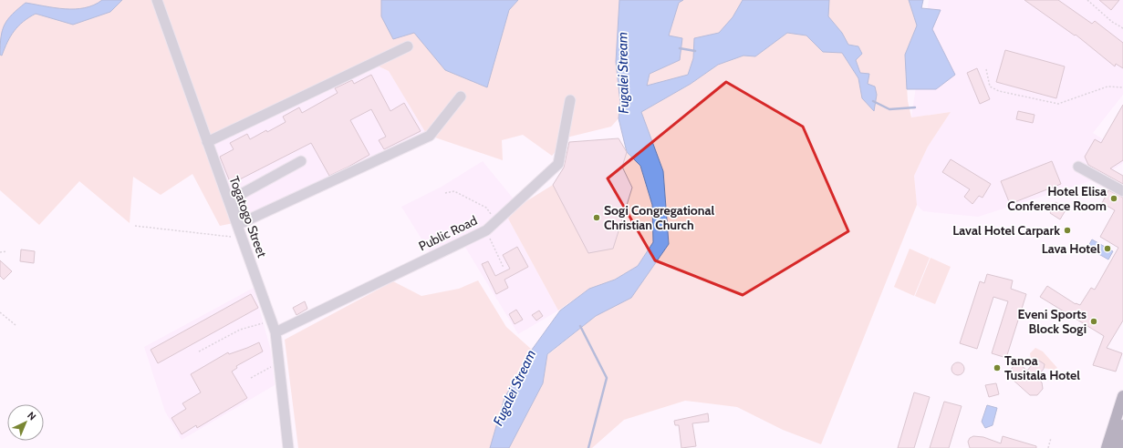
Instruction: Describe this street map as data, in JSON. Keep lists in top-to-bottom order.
{
  "streets": {
    "street": ["Togatogo Street", "Public Road"]
  },
  "crossings": [
    ["Togatogo Street", "Public Road"]
  ],
  "water": ["Fugalei Stream"],
  "places": [
    "Hotel Elisa Conference Room",
    "Sogi Congregational Christian Church",
    "Laval Hotel Carpark",
    "Lava Hotel",
    "Eveni Sports Block Sogi",
    "Tanoa Tusitala Hotel"
  ],
  "north": "top right"
}
